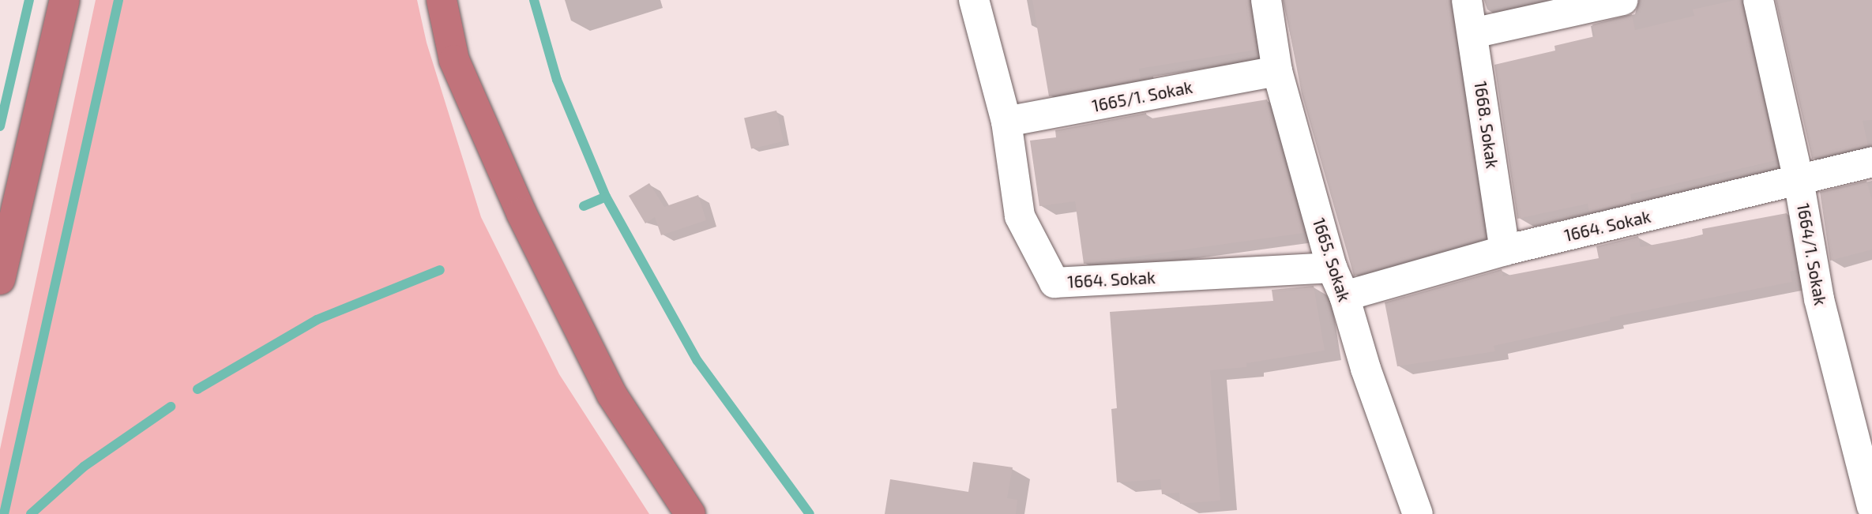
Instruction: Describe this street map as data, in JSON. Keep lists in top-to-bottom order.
{
  "streets": {
    "street": [
      "1665/1. Sokak",
      "1668. Sokak",
      "1664. Sokak",
      "1664/1. Sokak",
      "1665. Sokak"
    ]
  },
  "crossings": [
    ["1665/1. Sokak", "1664. Sokak"],
    ["1665/1. Sokak", "1665. Sokak"],
    ["1668. Sokak", "1664. Sokak"],
    ["1664. Sokak", "1664/1. Sokak"],
    ["1664. Sokak", "1665. Sokak"]
  ]
}
